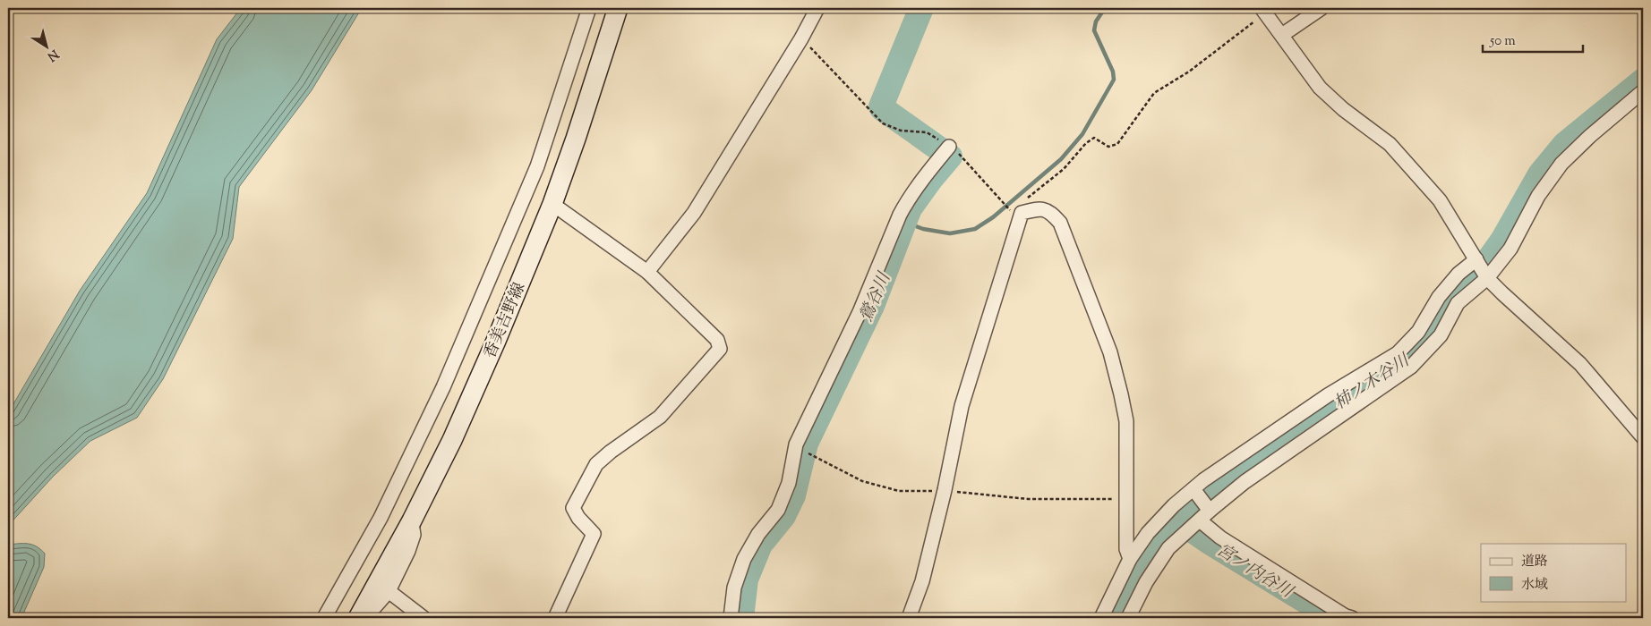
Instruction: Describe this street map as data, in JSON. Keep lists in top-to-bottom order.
{
  "streets": {
    "main road": ["香美吉野線"]
  },
  "water": ["鶯谷川", "柿ノ木谷川", "宮ノ内谷川"],
  "legend": ["道路", "水域"],
  "scale_bar": "50 m",
  "north": "bottom right"
}
